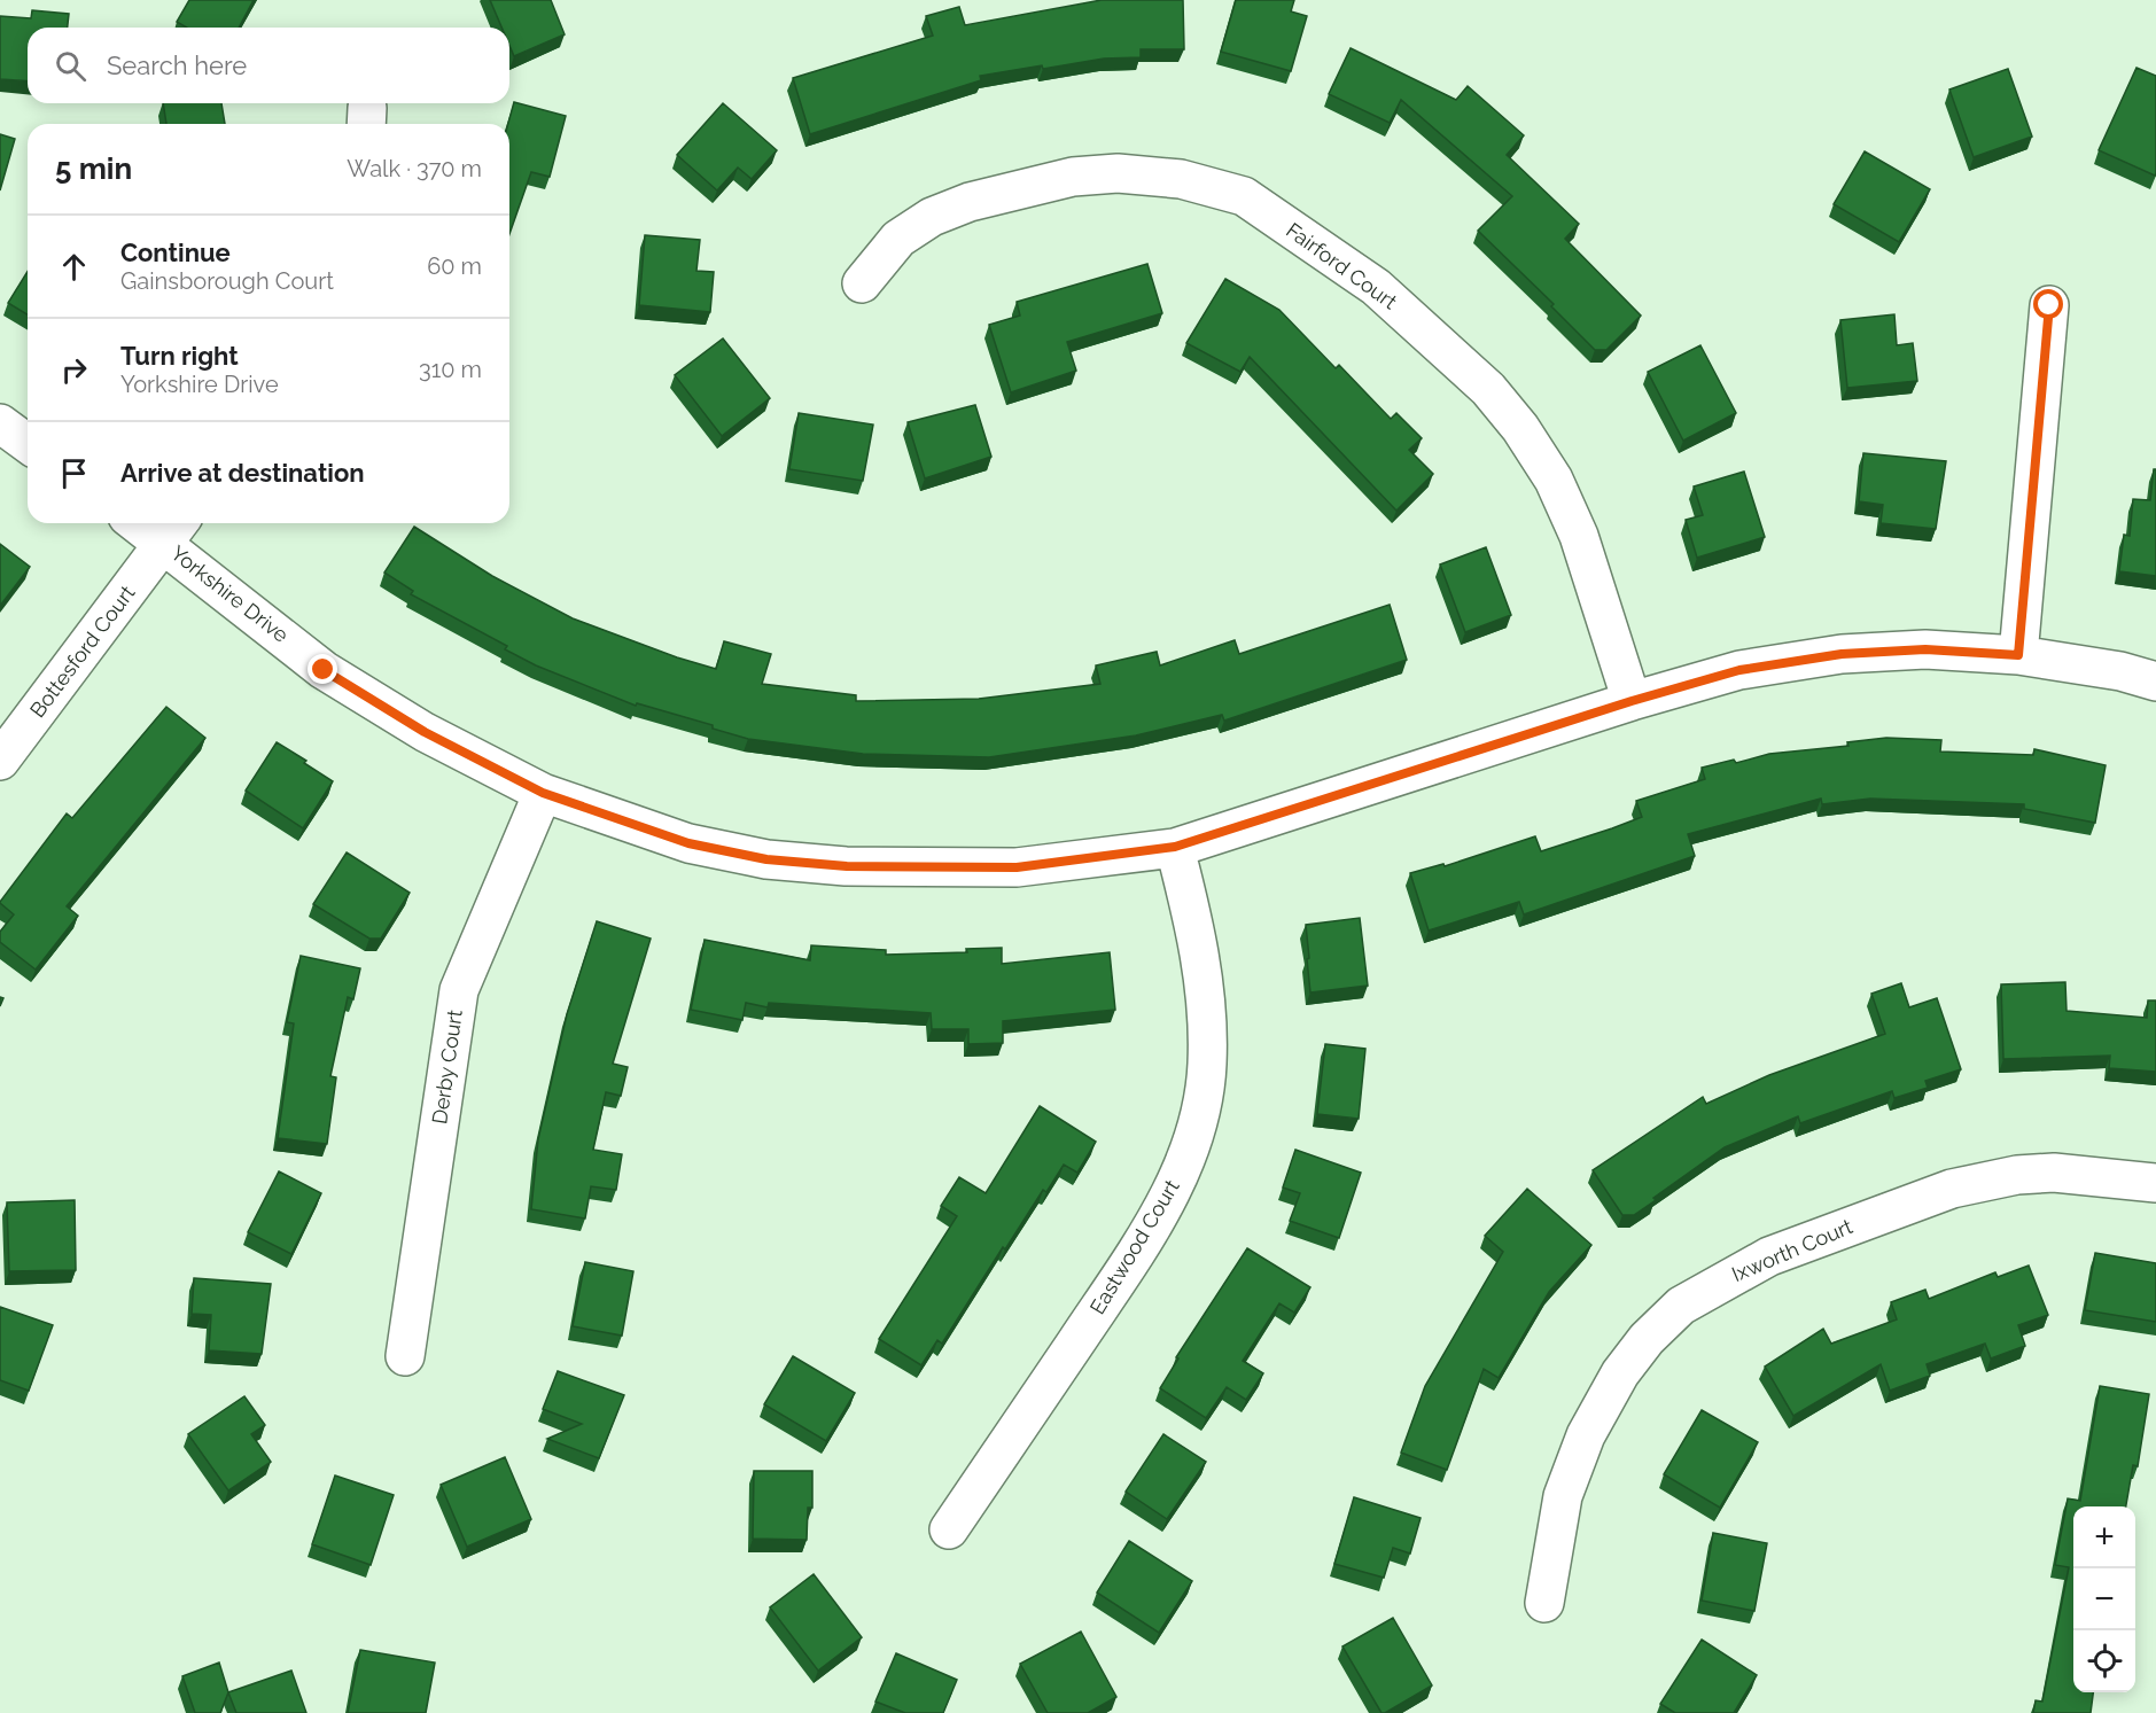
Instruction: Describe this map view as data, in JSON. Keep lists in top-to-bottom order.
{
  "streets": {
    "street": [
      "Fairford Court",
      "Yorkshire Drive",
      "Bottesford Court",
      "Derby Court",
      "Eastwood Court",
      "Ixworth Court"
    ]
  },
  "crossings": [
    ["Fairford Court", "Yorkshire Drive"],
    ["Yorkshire Drive", "Bottesford Court"],
    ["Yorkshire Drive", "Derby Court"],
    ["Yorkshire Drive", "Eastwood Court"]
  ],
  "page": {
    "search": "Search here",
    "heading": ["5 min", "Walk · 370 m"],
    "list": [
      ["Continue", "Gainsborough Court", "60 m"],
      ["Turn right", "Yorkshire Drive", "310 m"],
      "Arrive at destination"
    ],
    "map_buttons": ["+", "−"]
  }
}
